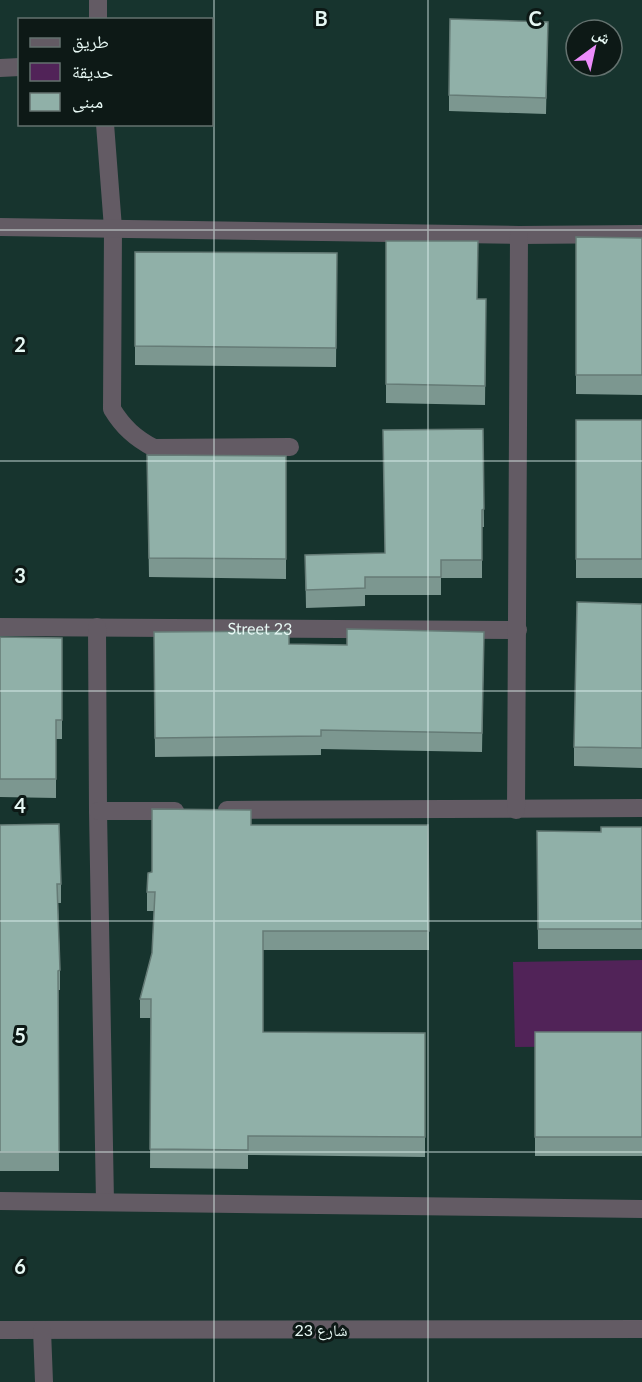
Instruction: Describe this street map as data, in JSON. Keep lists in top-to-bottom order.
{
  "streets": {
    "street": ["Street 23", "شارع 23"]
  },
  "legend": ["طريق", "حديقة", "مبنى"],
  "north": "top right",
  "grid": {
    "columns": ["B", "C"],
    "rows": [
      "2",
      "3",
      "4",
      "5",
      "6"
    ]
  }
}
